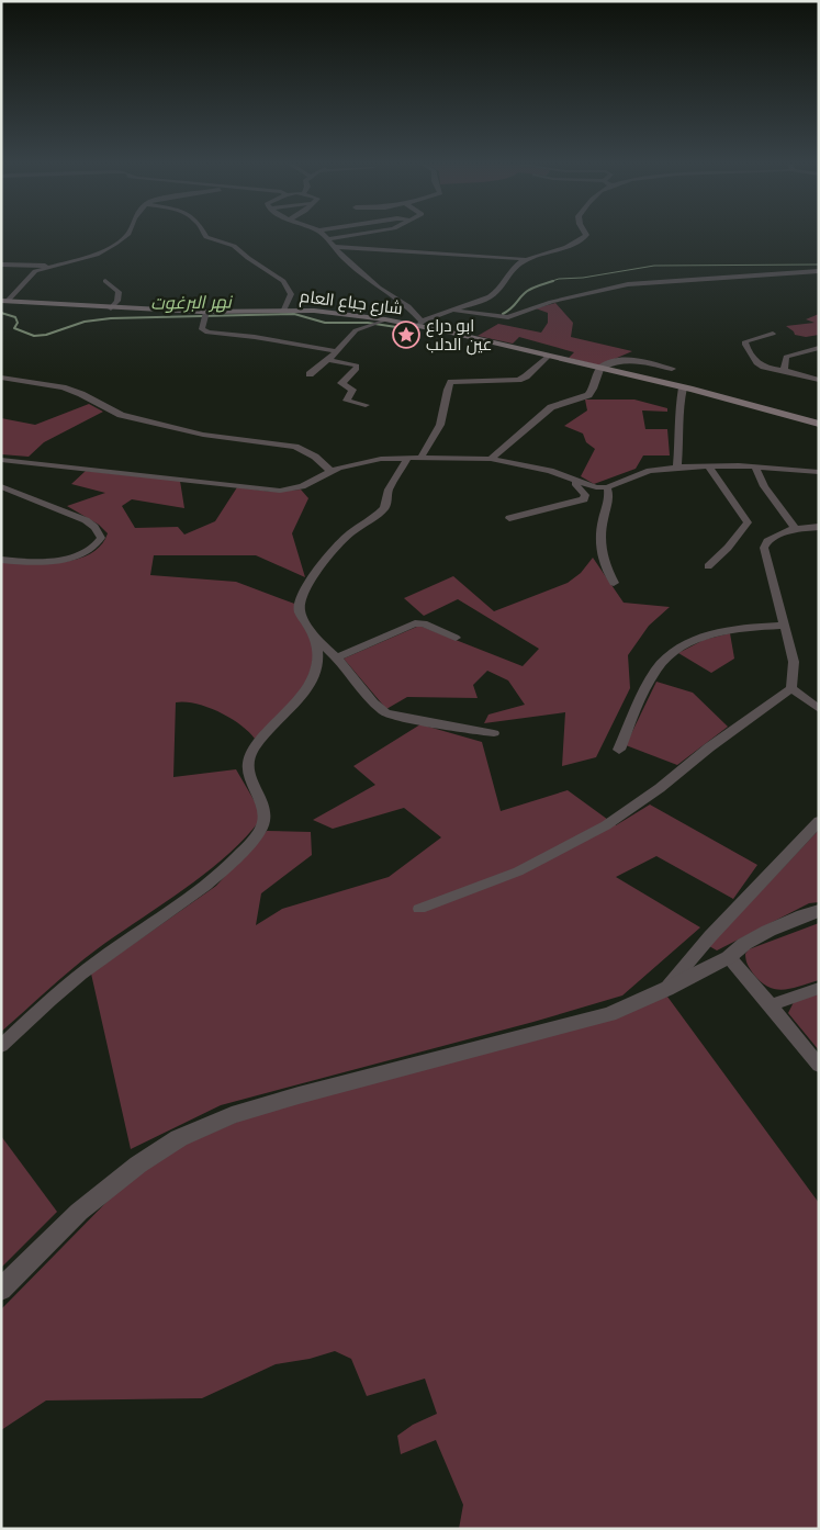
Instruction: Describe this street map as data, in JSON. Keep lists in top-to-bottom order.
{
  "streets": {
    "main road": ["شارع جباع العام"]
  },
  "water": ["نهر البرغوت"],
  "places": {
    "place": ["ابو دراع عين الدلب"]
  }
}
